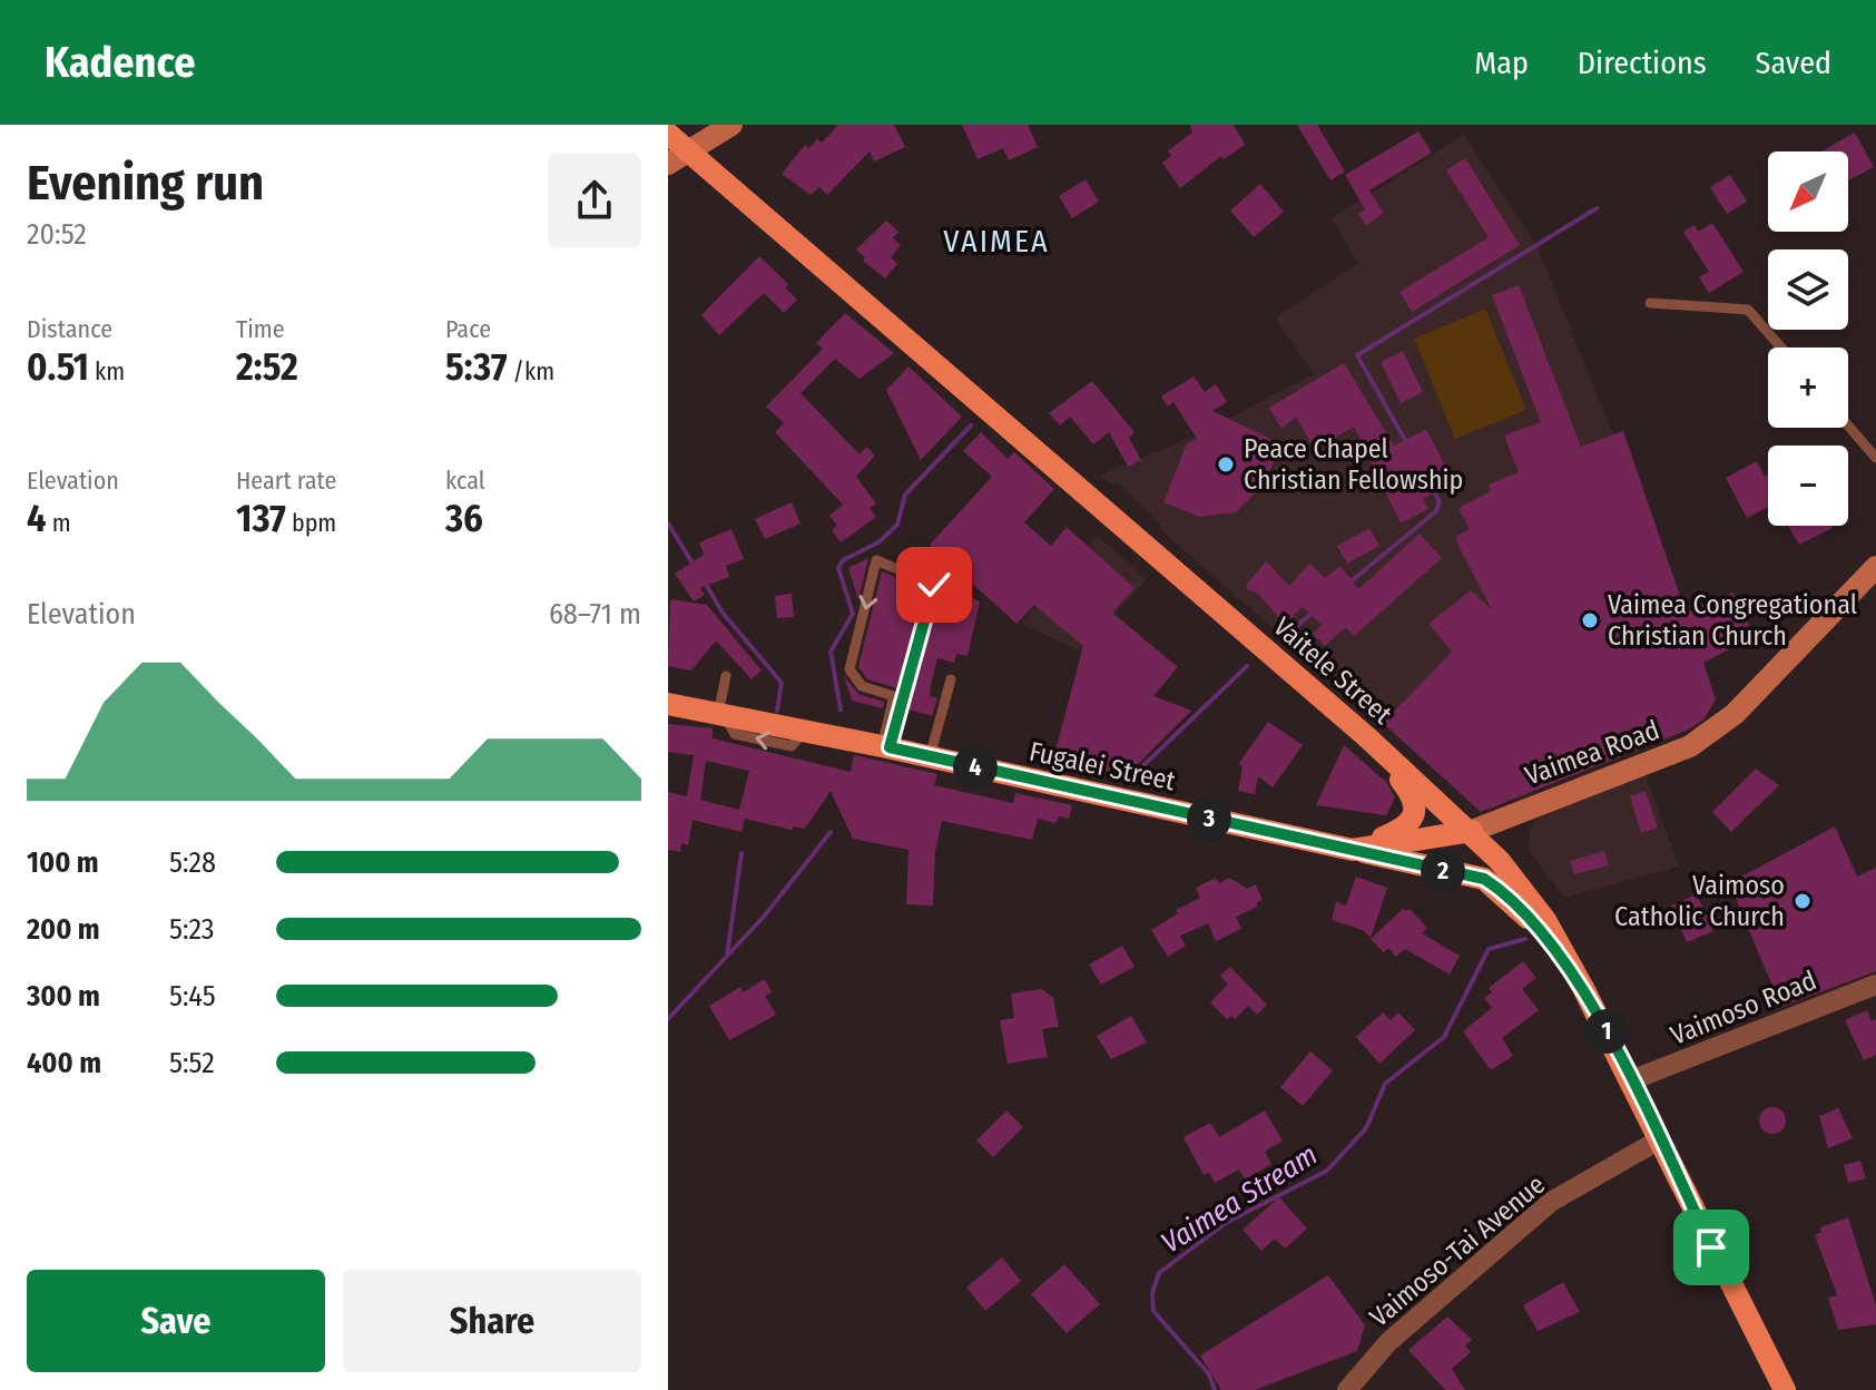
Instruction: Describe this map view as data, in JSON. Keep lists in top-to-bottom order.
{
  "streets": {
    "main road": ["Vaitele Street", "Fugalei Street"],
    "street": ["Vaimea Road", "Vaimoso Road", "Vaimoso-Tai Avenue"]
  },
  "crossings": [
    ["Vaitele Street", "Vaimea Road"],
    ["Vaitele Street", "Fugalei Street"],
    ["Vaitele Street", "Vaimoso Road"],
    ["Vaitele Street", "Vaimoso-Tai Avenue"],
    ["Vaimea Road", "Fugalei Street"]
  ],
  "districts": ["VAIMEA"],
  "water": ["Vaimea Stream"],
  "places": ["Peace Chapel Christian Fellowship", "Vaimea Congregational Christian Church", "Vaimoso Catholic Church"],
  "north": "bottom left",
  "page": {
    "header": "Kadence",
    "nav": ["Map", "Directions", "Saved"],
    "heading": ["Evening run", "20:52"],
    "map_buttons": ["+", "−"],
    "stats": [
      ["Distance", "0.51 km"],
      ["Time", "2:52"],
      ["Pace", "5:37 /km"],
      ["Elevation", "4 m"],
      ["Heart rate", "137 bpm"],
      ["kcal", "36"]
    ],
    "chart": ["Elevation", "68–71 m"],
    "pins": [
      "4",
      "3",
      "2",
      "1"
    ],
    "list": [
      {
        "name": "100 m",
        "note": "5:28"
      },
      {
        "name": "200 m",
        "note": "5:23"
      },
      {
        "name": "300 m",
        "note": "5:45"
      },
      {
        "name": "400 m",
        "note": "5:52"
      }
    ],
    "buttons": ["Save", "Share"]
  }
}
